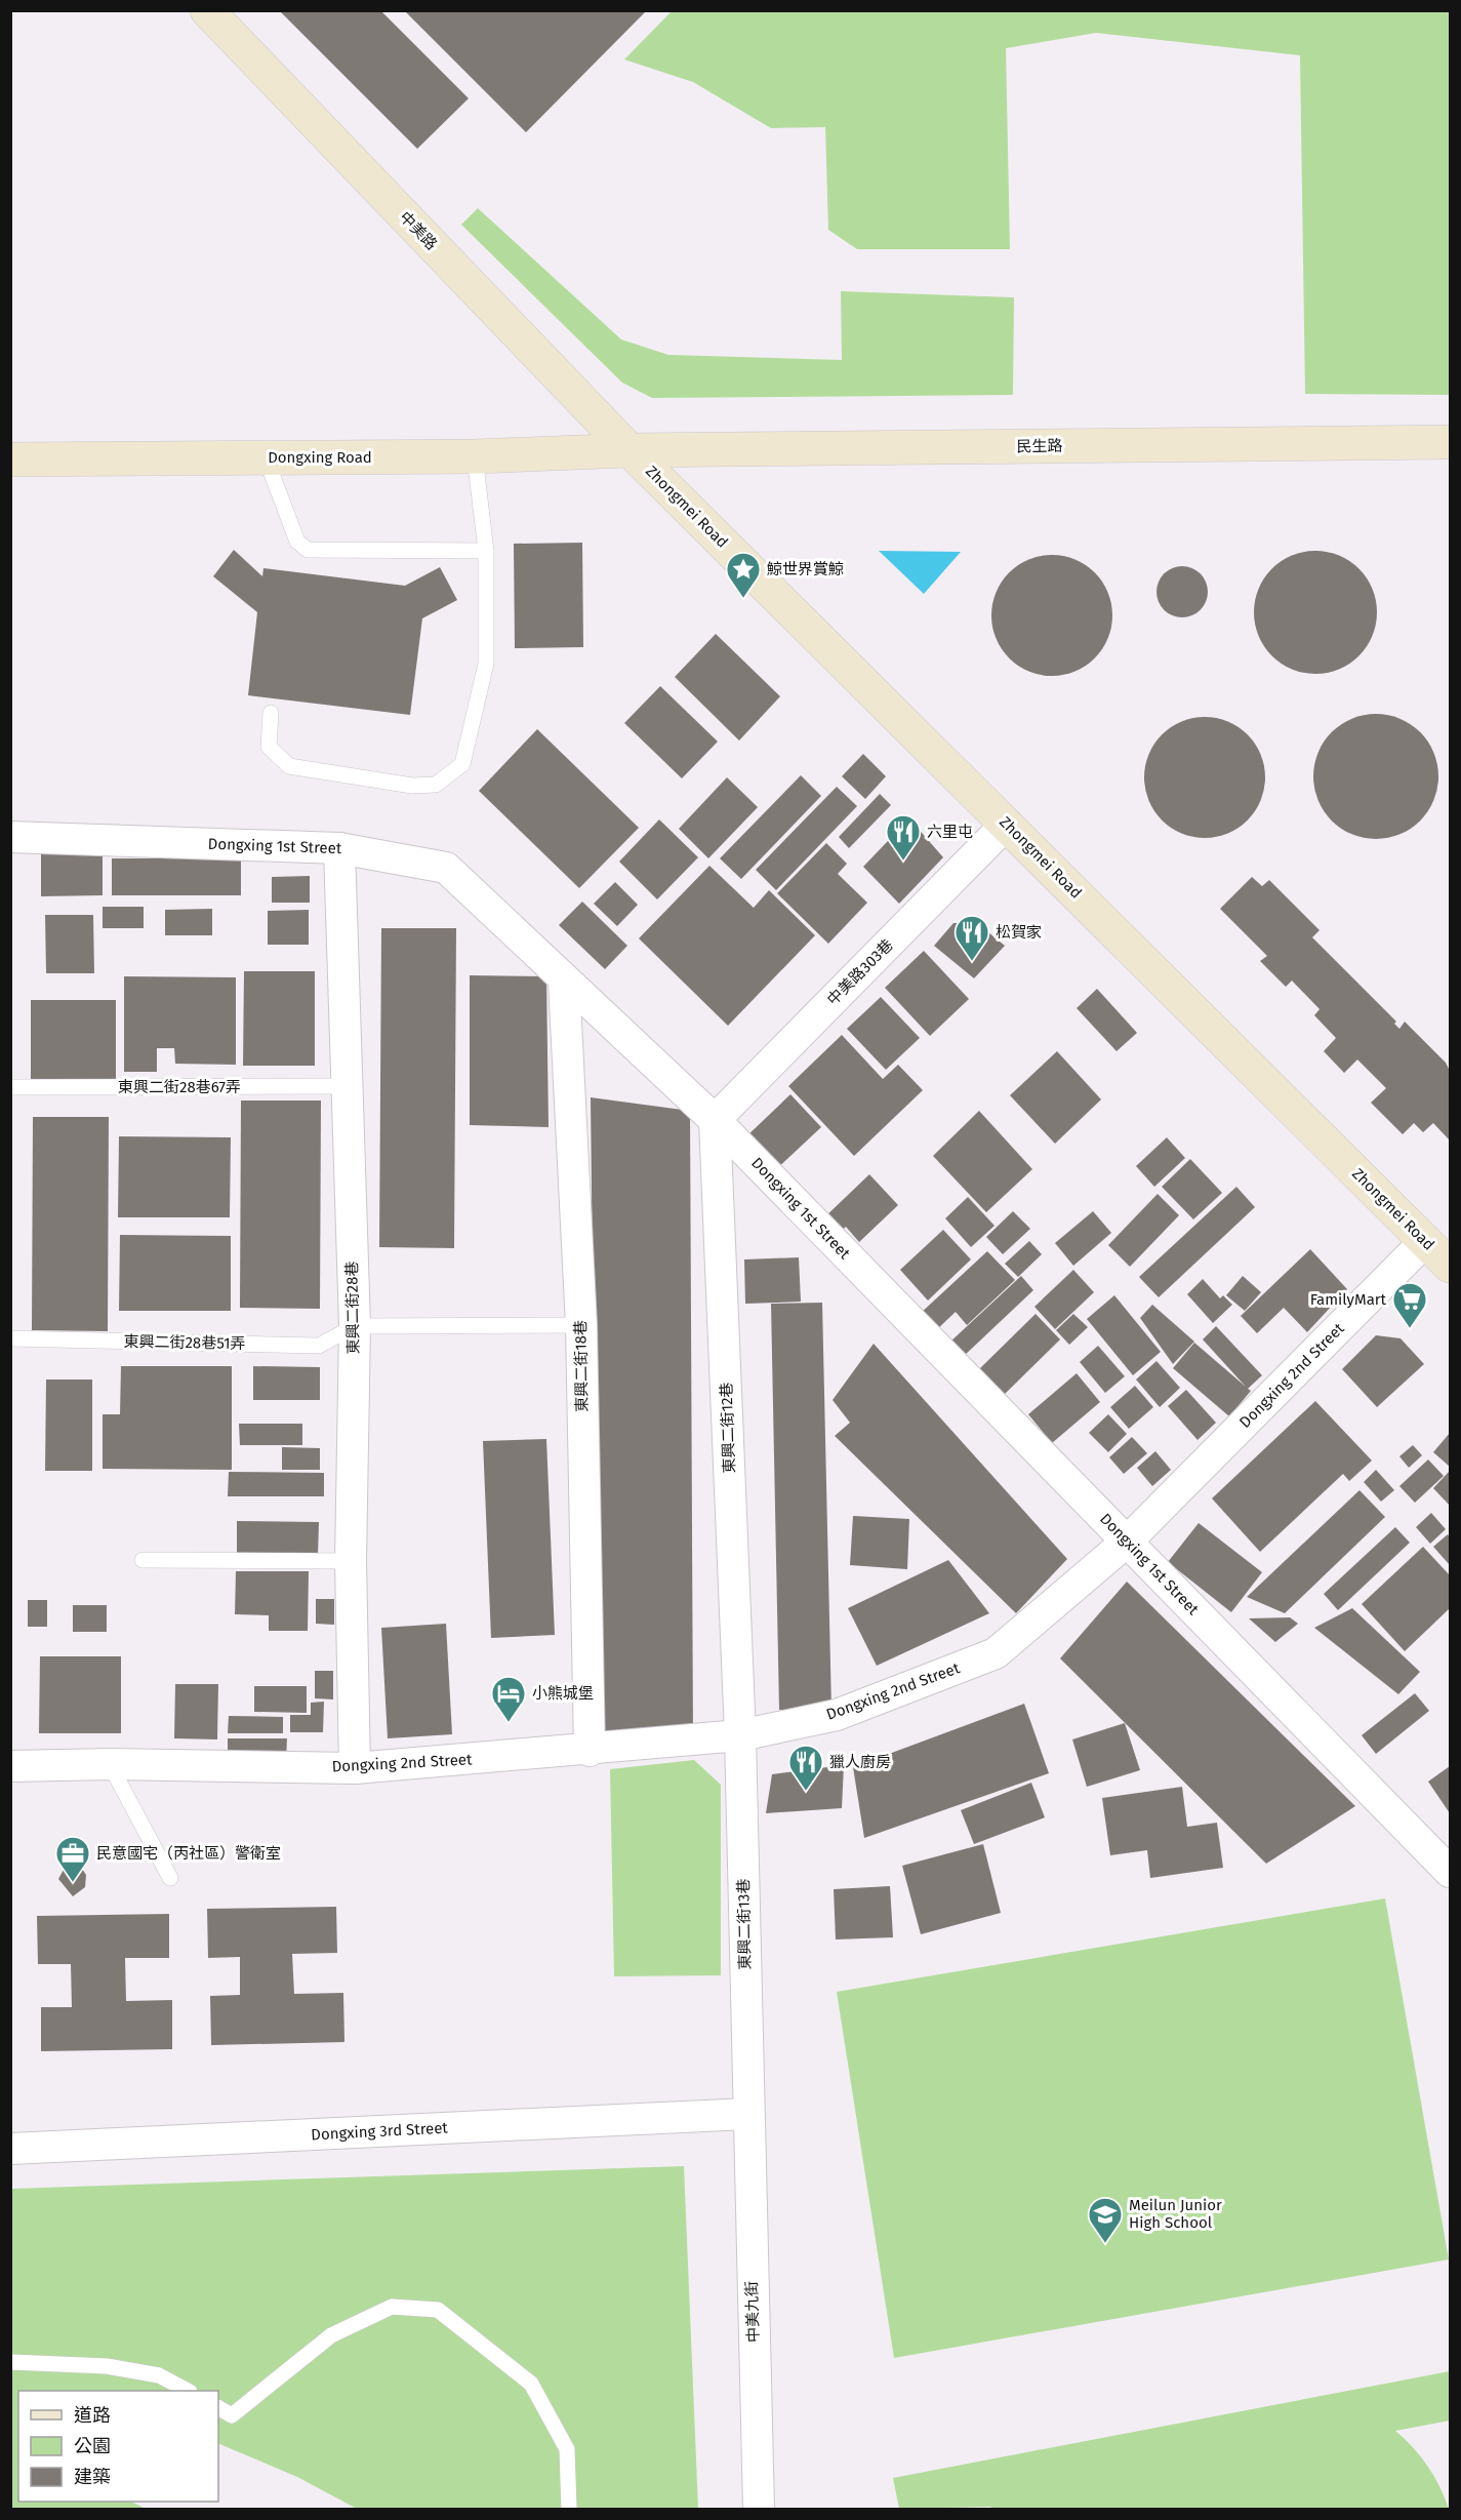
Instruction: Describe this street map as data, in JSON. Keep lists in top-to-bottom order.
{
  "streets": {
    "street": [
      "中美路",
      "民生路",
      "Dongxing Road",
      "Zhongmei Road",
      "Dongxing 1st Street",
      "中美路303巷",
      "東興二街28巷",
      "東興二街18巷",
      "Dongxing 2nd Street",
      "東興二街12巷",
      "東興二街13巷",
      "Dongxing 3rd Street",
      "中美九街"
    ],
    "lane": ["東興二街28巷67弄", "東興二街28巷51弄"]
  },
  "crossings": [
    ["中美路", "民生路"],
    ["中美路", "Dongxing Road"],
    ["中美路", "Zhongmei Road"],
    ["民生路", "Dongxing Road"],
    ["民生路", "Zhongmei Road"],
    ["Dongxing Road", "Zhongmei Road"],
    ["Zhongmei Road", "中美路303巷"],
    ["Zhongmei Road", "Dongxing 2nd Street"],
    ["Dongxing 1st Street", "中美路303巷"],
    ["Dongxing 1st Street", "東興二街28巷"],
    ["Dongxing 1st Street", "東興二街18巷"],
    ["Dongxing 1st Street", "Dongxing 2nd Street"],
    ["Dongxing 1st Street", "東興二街12巷"],
    ["中美路303巷", "東興二街12巷"],
    ["東興二街28巷67弄", "東興二街28巷"],
    ["東興二街28巷", "東興二街28巷51弄"],
    ["東興二街28巷", "Dongxing 2nd Street"],
    ["東興二街18巷", "Dongxing 2nd Street"],
    ["Dongxing 2nd Street", "東興二街12巷"],
    ["Dongxing 2nd Street", "東興二街13巷"],
    ["東興二街12巷", "東興二街13巷"],
    ["東興二街13巷", "Dongxing 3rd Street"],
    ["東興二街13巷", "中美九街"],
    ["Dongxing 3rd Street", "中美九街"]
  ],
  "places": {
    "place": ["鯨世界賞鯨"],
    "restaurant": ["六里屯", "松賀家", "獵人廚房"],
    "supermarket": ["FamilyMart"],
    "hotel": ["小熊城堡"],
    "office": ["民意國宅（丙社區）警衛室"],
    "school or university": ["Meilun Junior High School"]
  },
  "legend": ["道路", "公園", "建築"]
}
